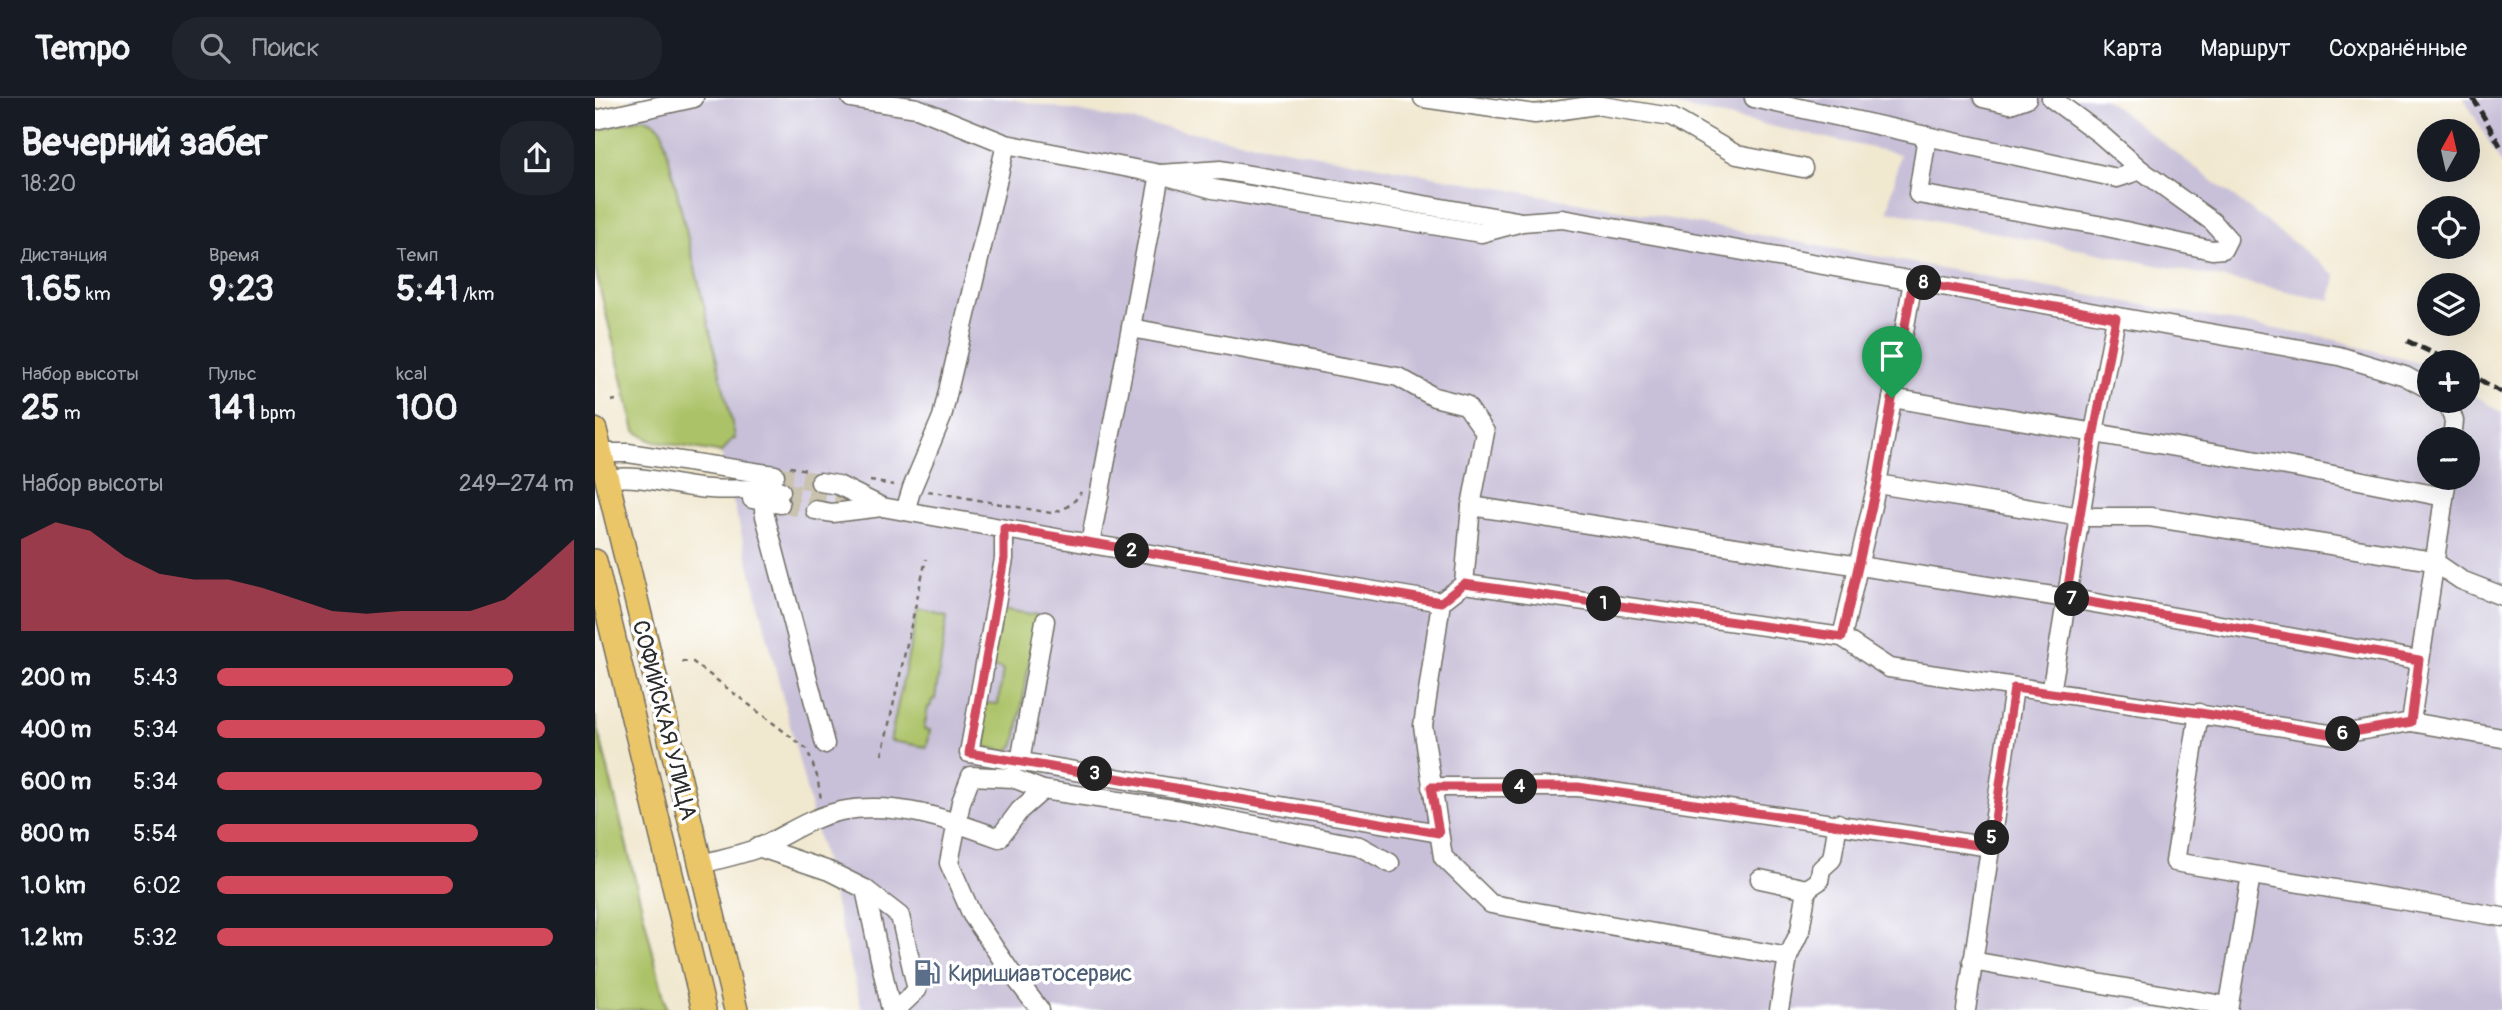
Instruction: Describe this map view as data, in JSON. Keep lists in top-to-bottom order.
{
  "streets": {
    "main road": ["СОФИЙСКАЯ УЛИЦА"]
  },
  "places": {
    "fuel station": ["Киришиавтосервис"]
  },
  "north": "top",
  "page": {
    "header": "Tempo",
    "search": "Поиск",
    "nav": ["Карта", "Маршрут", "Сохранённые"],
    "heading": ["Вечерний забег", "18:20"],
    "map_buttons": ["+", "−"],
    "stats": [
      ["Дистанция", "1.65 km"],
      ["Время", "9:23"],
      ["Темп", "5:41 /km"],
      ["Набор высоты", "25 m"],
      ["Пульс", "141 bpm"],
      ["kcal", "100"]
    ],
    "pins": [
      "8",
      "2",
      "7",
      "1",
      "6",
      "3",
      "4",
      "5"
    ],
    "chart": ["Набор высоты", "249–274 m"],
    "list": [
      {
        "name": "200 m",
        "note": "5:43"
      },
      {
        "name": "400 m",
        "note": "5:34"
      },
      {
        "name": "600 m",
        "note": "5:34"
      },
      {
        "name": "800 m",
        "note": "5:54"
      },
      {
        "name": "1.0 km",
        "note": "6:02"
      },
      {
        "name": "1.2 km",
        "note": "5:32"
      }
    ]
  }
}
